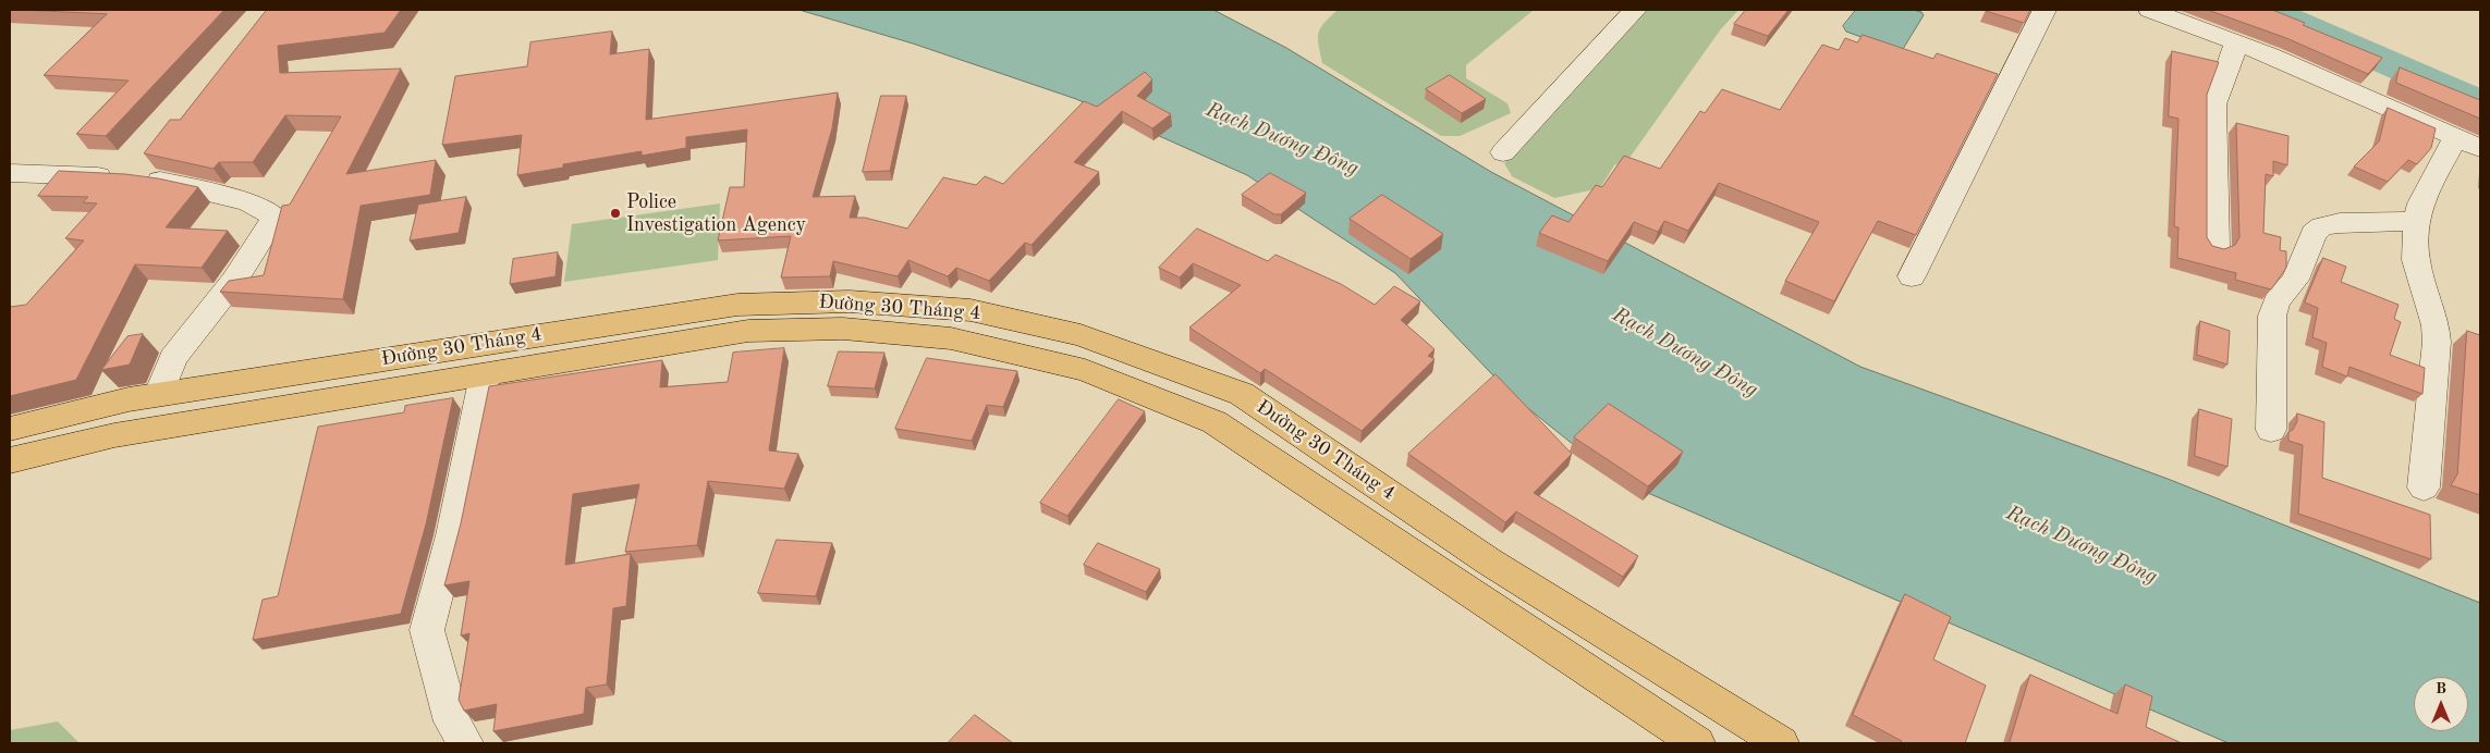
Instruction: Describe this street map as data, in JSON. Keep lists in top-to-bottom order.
{
  "streets": {
    "main road": ["Đường 30 Tháng 4"]
  },
  "water": ["Rạch Dương Đông"],
  "places": ["Police Investigation Agency"],
  "north": "top"
}
